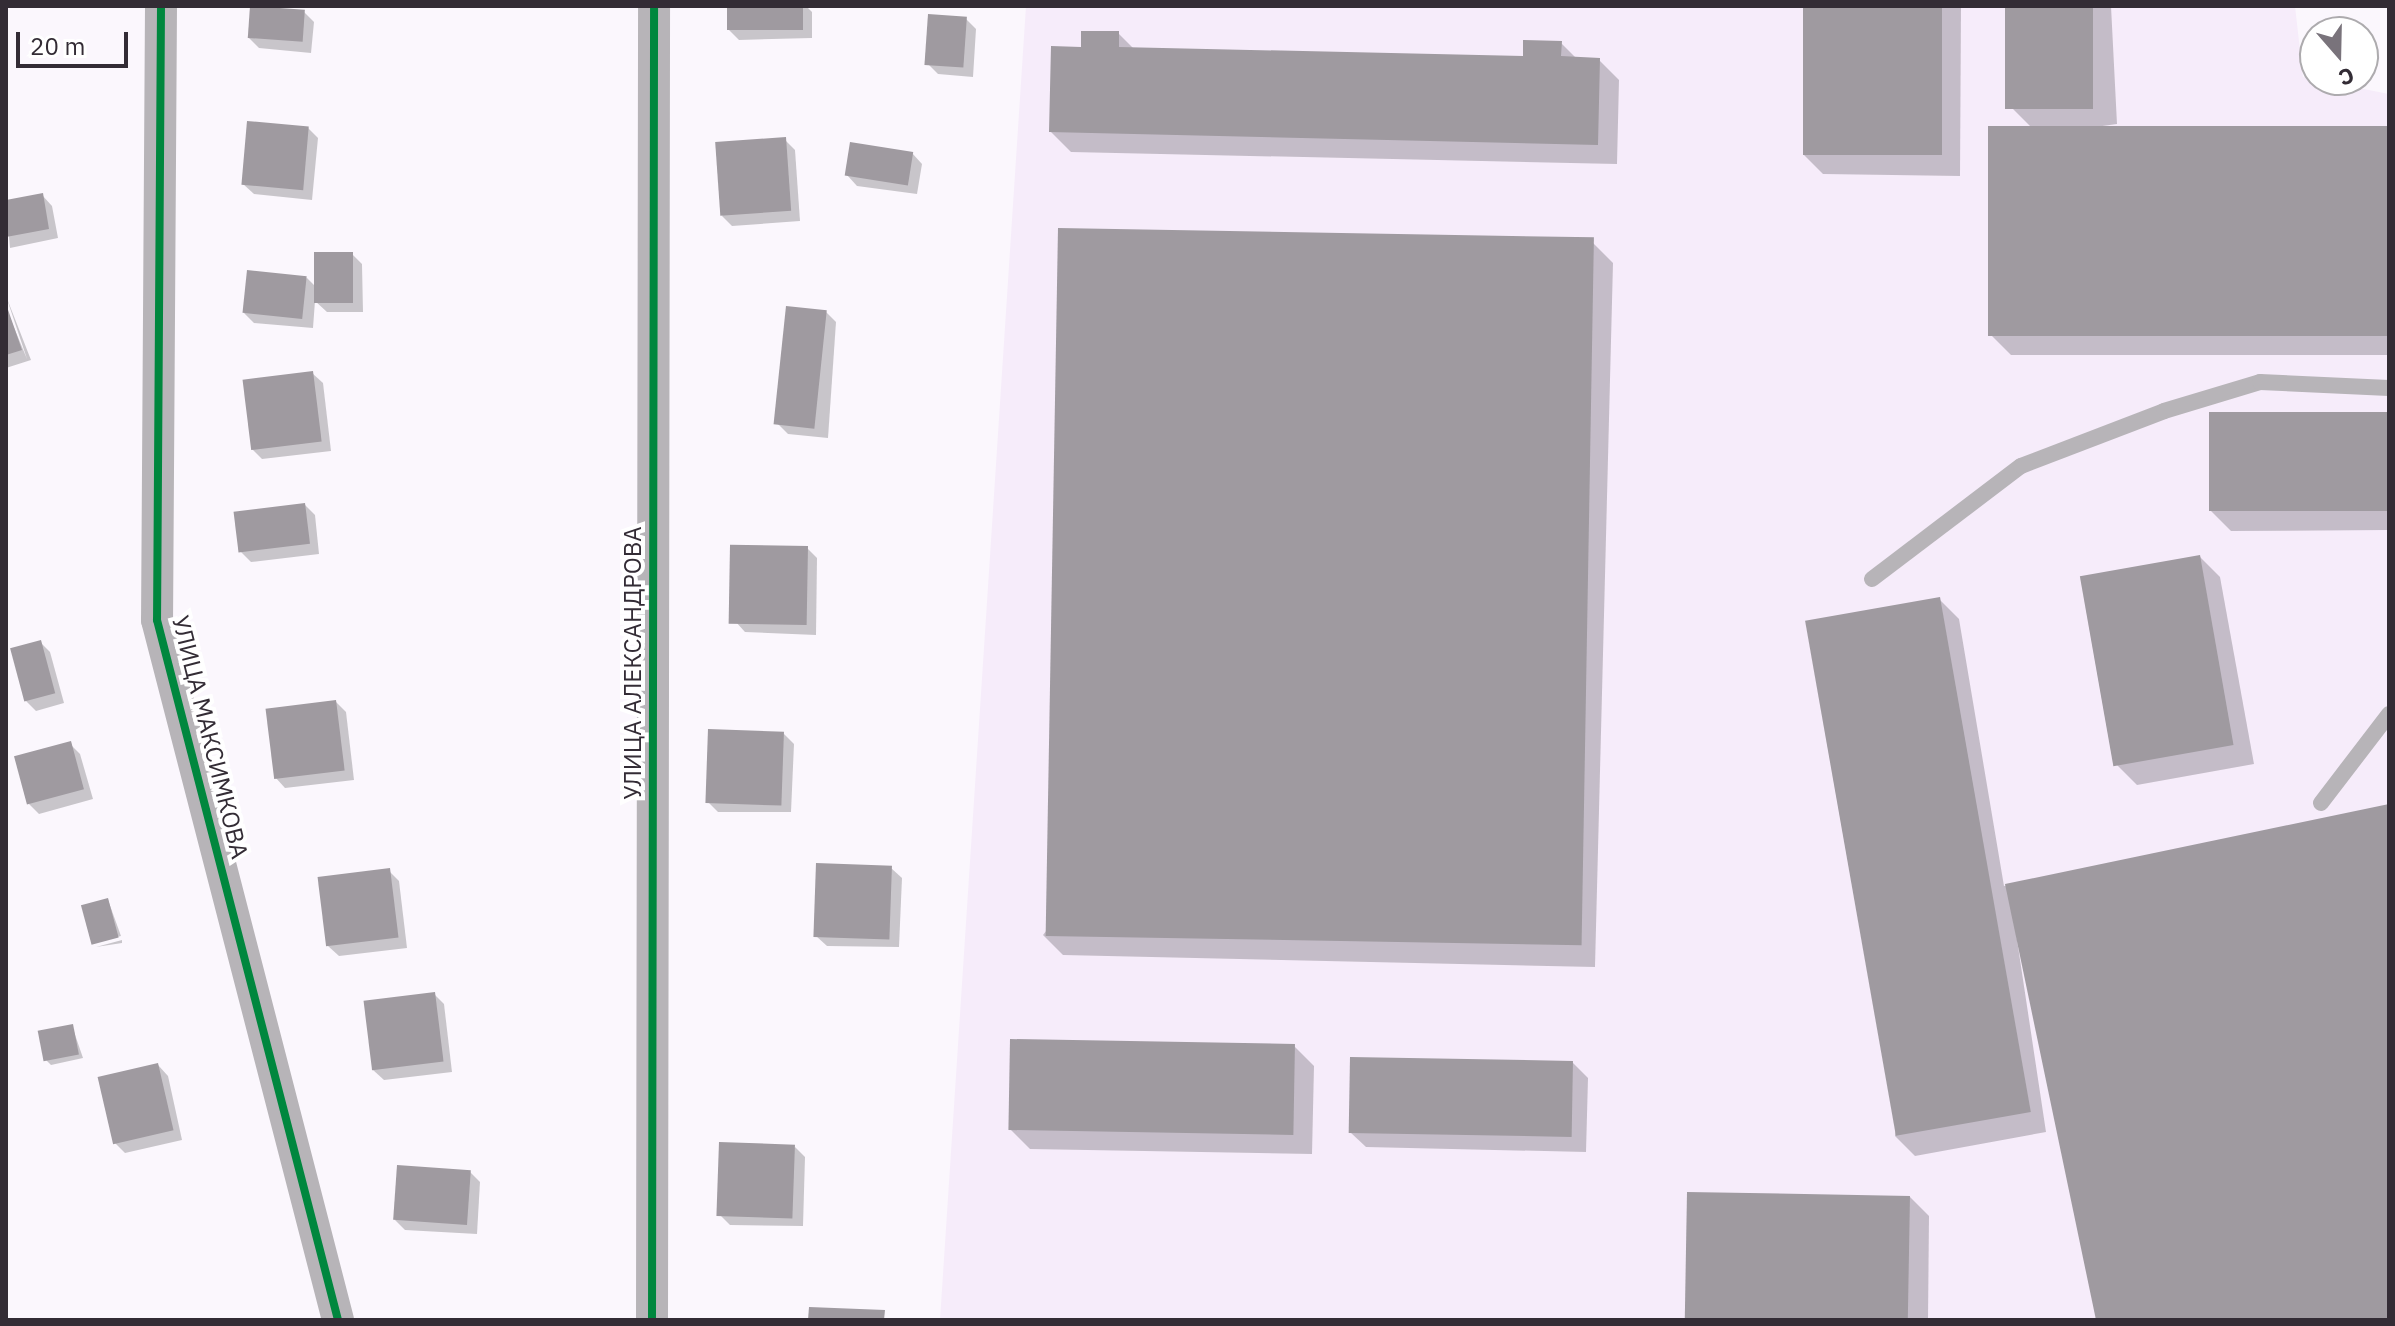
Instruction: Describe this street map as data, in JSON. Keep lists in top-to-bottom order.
{
  "streets": {
    "street": ["УЛИЦА АЛЕКСАНДРОВА", "УЛИЦА МАКСИМКОВА"]
  },
  "scale_bar": "20 m",
  "north": "bottom"
}
